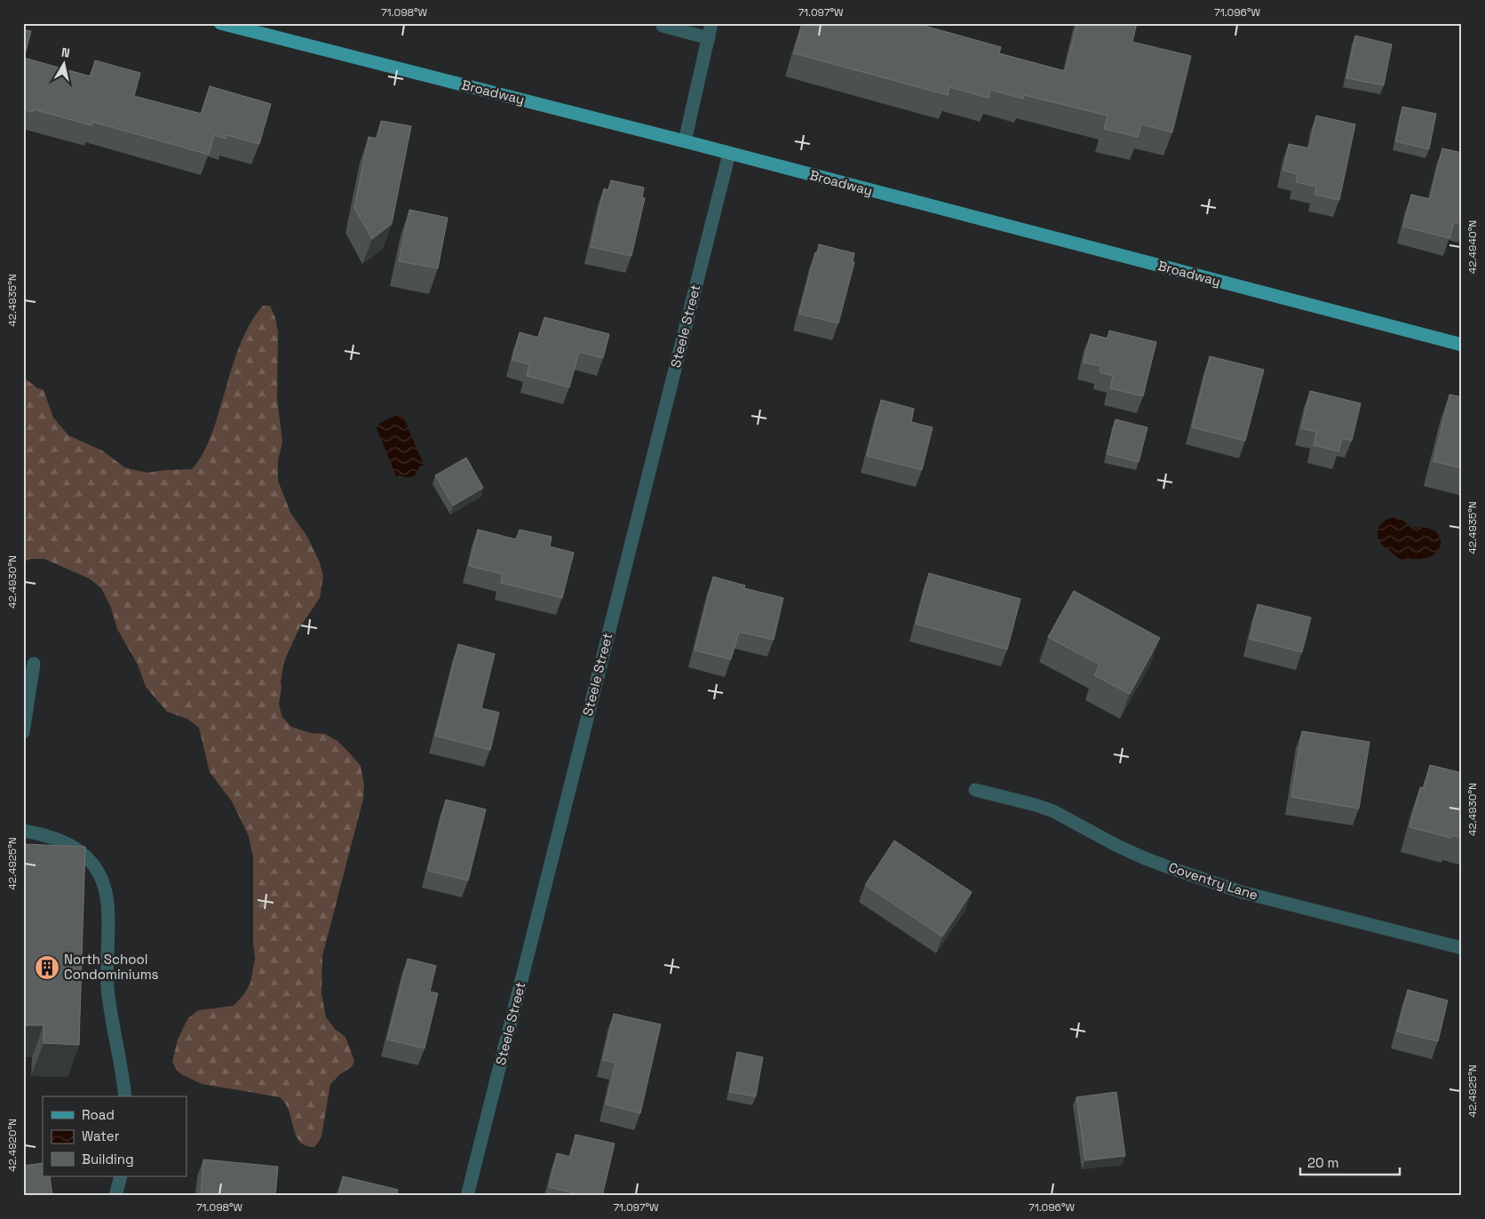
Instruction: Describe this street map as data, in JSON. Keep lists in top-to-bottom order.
{
  "streets": {
    "main road": ["Broadway"],
    "street": ["Steele Street", "Coventry Lane"]
  },
  "crossings": [
    ["Broadway", "Steele Street"]
  ],
  "places": {
    "building": ["North School Condominiums"]
  },
  "legend": ["Road", "Water", "Building"],
  "scale_bar": "20 m",
  "north": "top",
  "coordinates": [
    "71.098°W",
    "71.097°W",
    "71.096°W",
    "42.4940°N",
    "42.4935°N",
    "42.4930°N",
    "42.4925°N",
    "42.4920°N"
  ]
}
